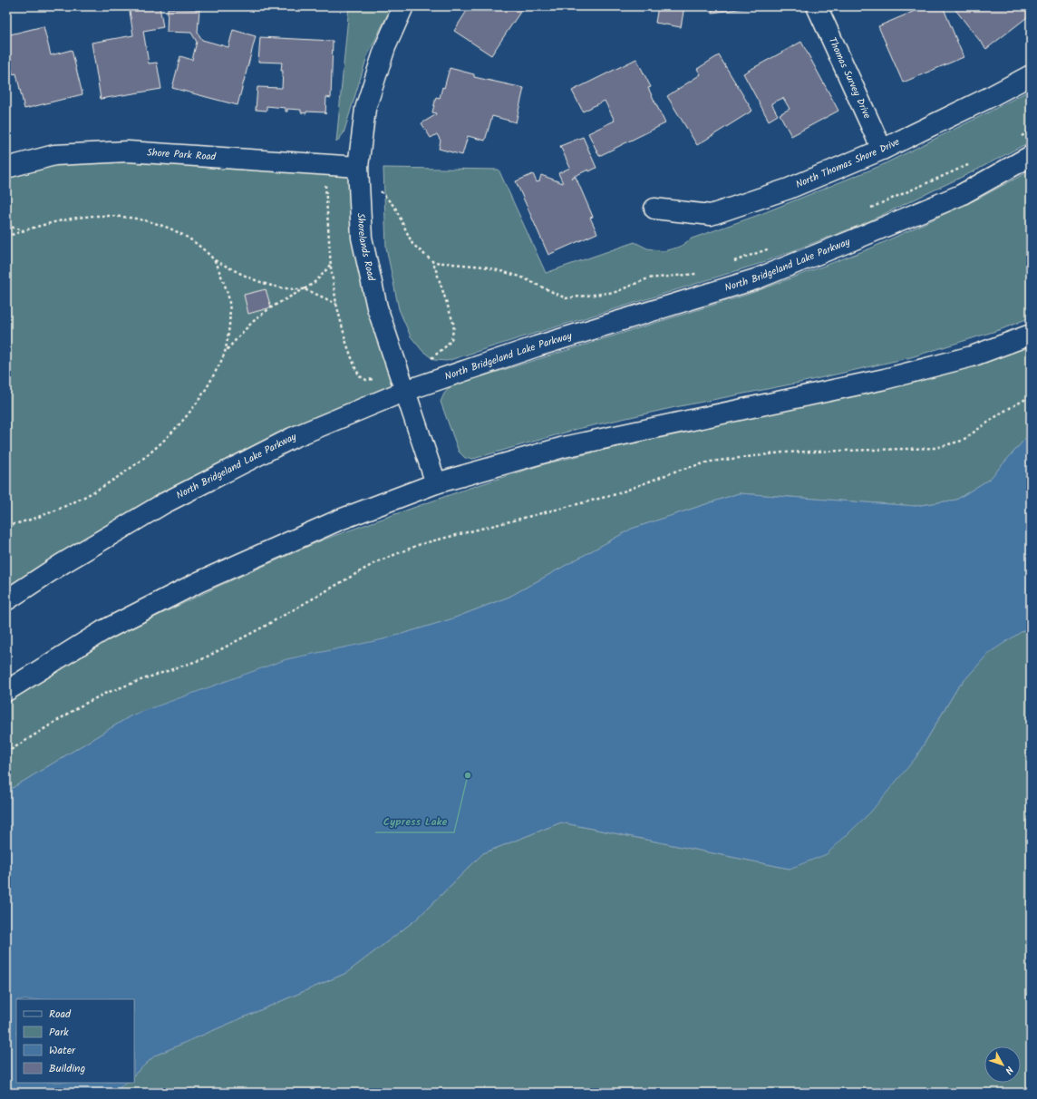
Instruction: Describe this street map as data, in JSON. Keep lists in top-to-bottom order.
{
  "streets": {
    "main road": [
      "Thomas Survey Drive",
      "Shore Park Road",
      "North Thomas Shore Drive",
      "Shorelands Road",
      "North Bridgeland Lake Parkway"
    ]
  },
  "crossings": [
    ["Thomas Survey Drive", "North Thomas Shore Drive"],
    ["Shore Park Road", "Shorelands Road"],
    ["Shorelands Road", "North Bridgeland Lake Parkway"]
  ],
  "places": ["Cypress Lake"],
  "legend": [
    "Road",
    "Park",
    "Water",
    "Building"
  ],
  "north": "bottom right"
}
